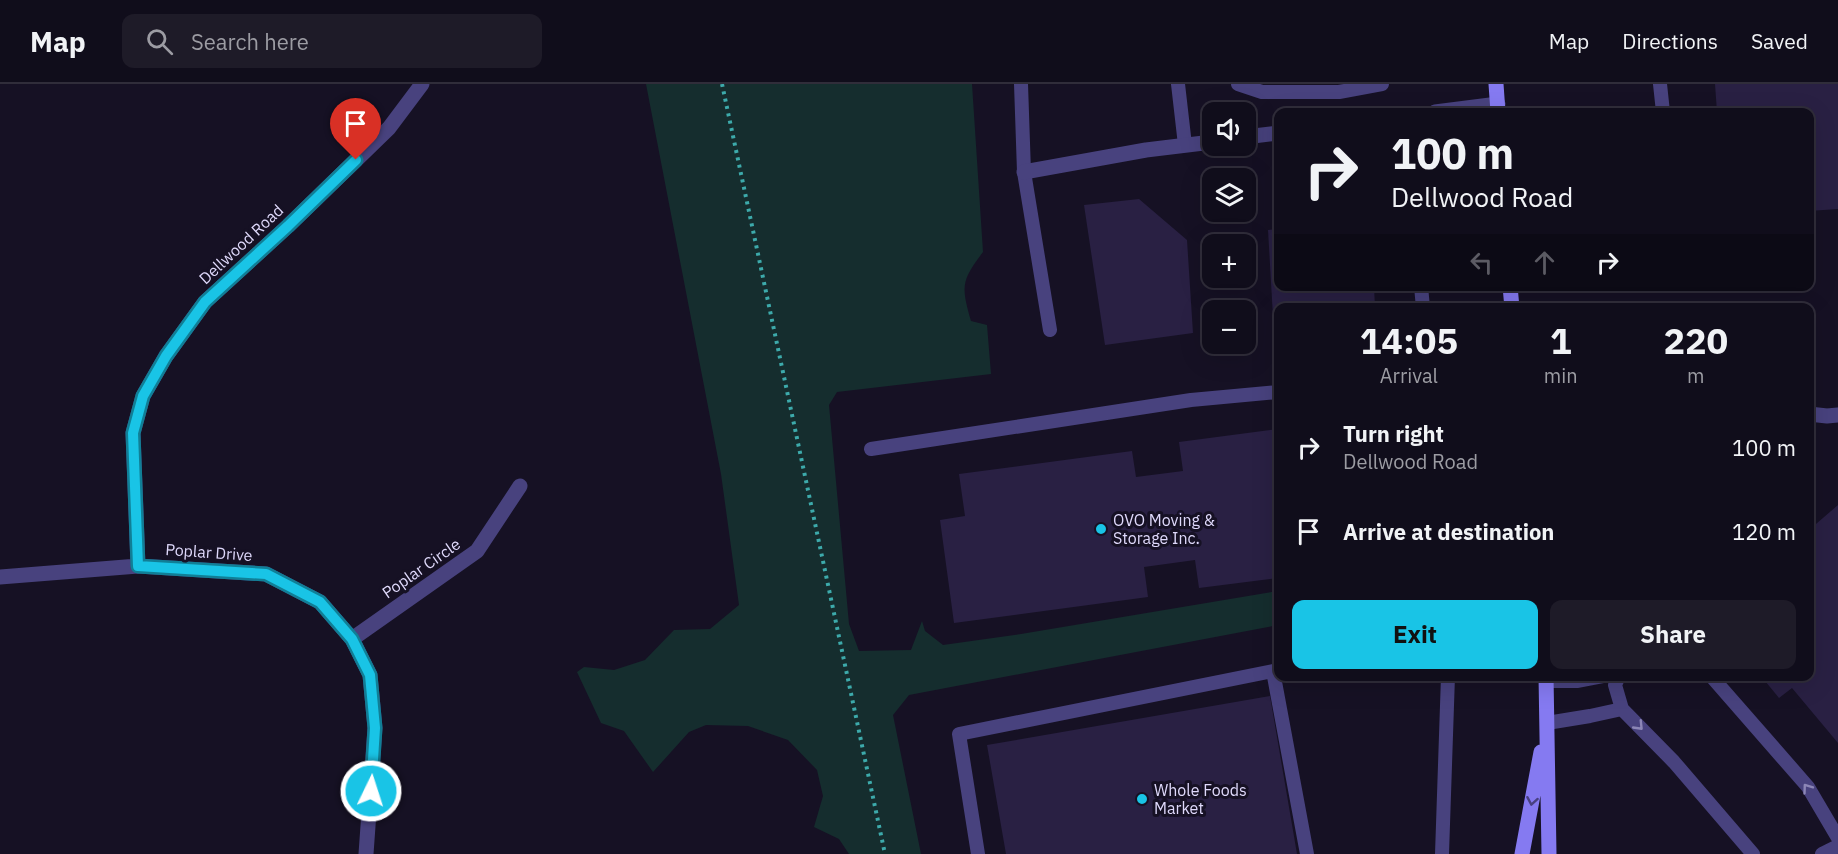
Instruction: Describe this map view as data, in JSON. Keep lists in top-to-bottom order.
{
  "streets": {
    "street": ["Dellwood Road", "Poplar Drive", "Poplar Circle"]
  },
  "crossings": [
    ["Dellwood Road", "Poplar Drive"],
    ["Poplar Drive", "Poplar Circle"]
  ],
  "places": ["OVO Moving & Storage Inc.", "Whole Foods Market"],
  "page": {
    "header": "Map",
    "search": "Search here",
    "nav": ["Map", "Directions", "Saved"],
    "map_buttons": ["+", "−"],
    "turn": ["100 m", "Dellwood Road"],
    "eta": [
      "14:05",
      "Arrival",
      "1",
      "min",
      "220",
      "m"
    ],
    "list": [
      {
        "name": "Turn right",
        "note": "Dellwood Road",
        "value": "100 m"
      },
      {
        "name": "Arrive at destination",
        "value": "120 m"
      }
    ],
    "buttons": ["Exit", "Share"]
  }
}
